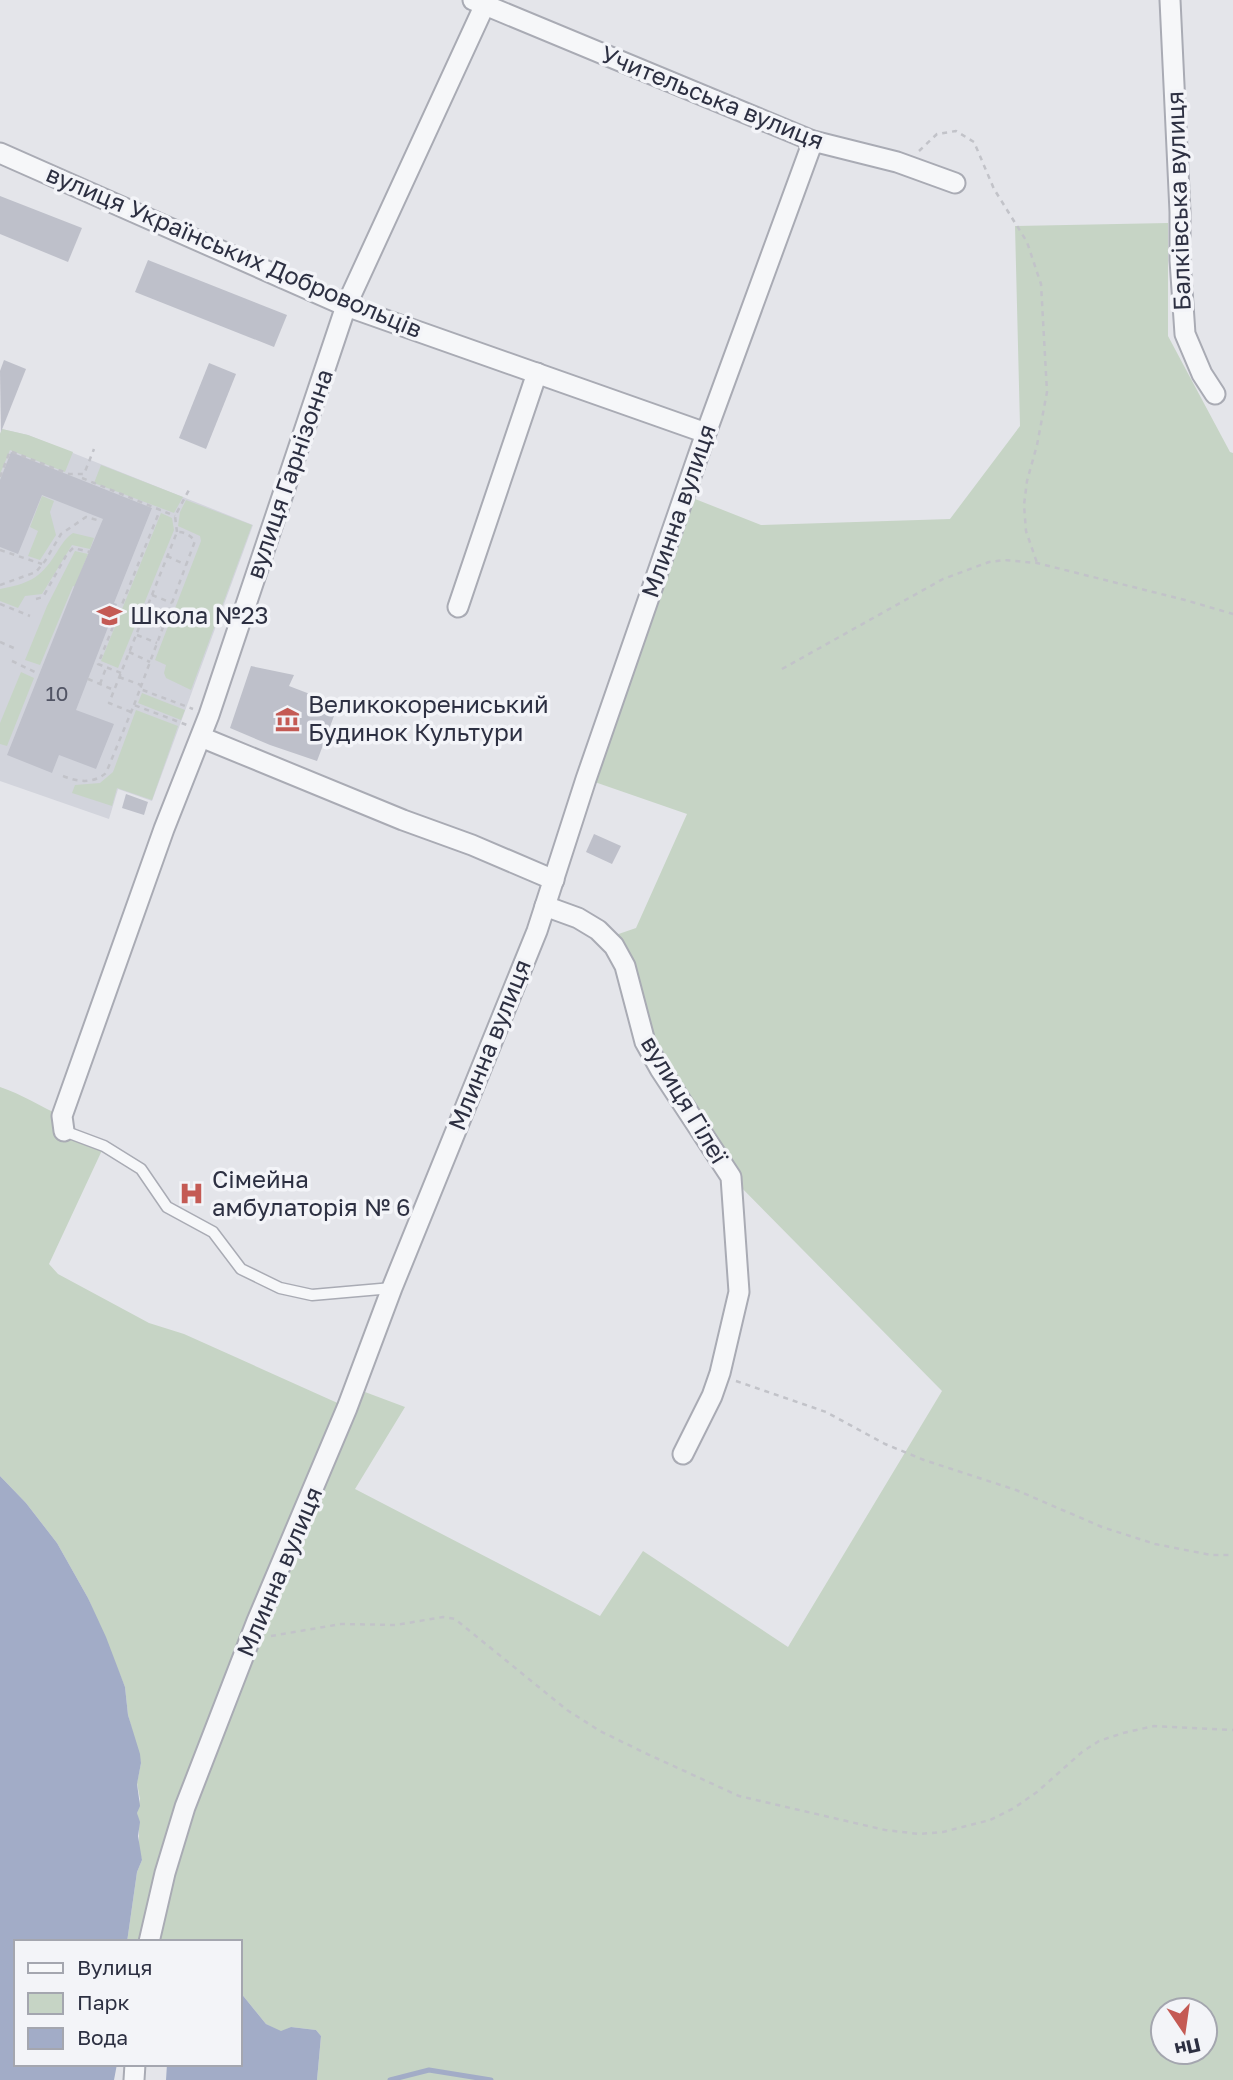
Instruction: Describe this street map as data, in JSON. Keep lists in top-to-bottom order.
{
  "streets": {
    "street": [
      "Учительська вулиця",
      "Балківська вулиця",
      "вулиця Українських Добровольців",
      "вулиця Гарнізонна",
      "Млинна вулиця",
      "вулиця Гілеї"
    ]
  },
  "crossings": [
    ["Учительська вулиця", "вулиця Гарнізонна"],
    ["Учительська вулиця", "Млинна вулиця"],
    ["вулиця Українських Добровольців", "вулиця Гарнізонна"],
    ["вулиця Українських Добровольців", "Млинна вулиця"],
    ["Млинна вулиця", "вулиця Гілеї"]
  ],
  "places": {
    "school or university": ["Школа №23"],
    "museum": ["Великокорениський Будинок Культури"],
    "hospital": ["Сімейна амбулаторія № 6"]
  },
  "house_numbers": ["10"],
  "legend": ["Вулиця", "Парк", "Вода"],
  "north": "bottom"
}
